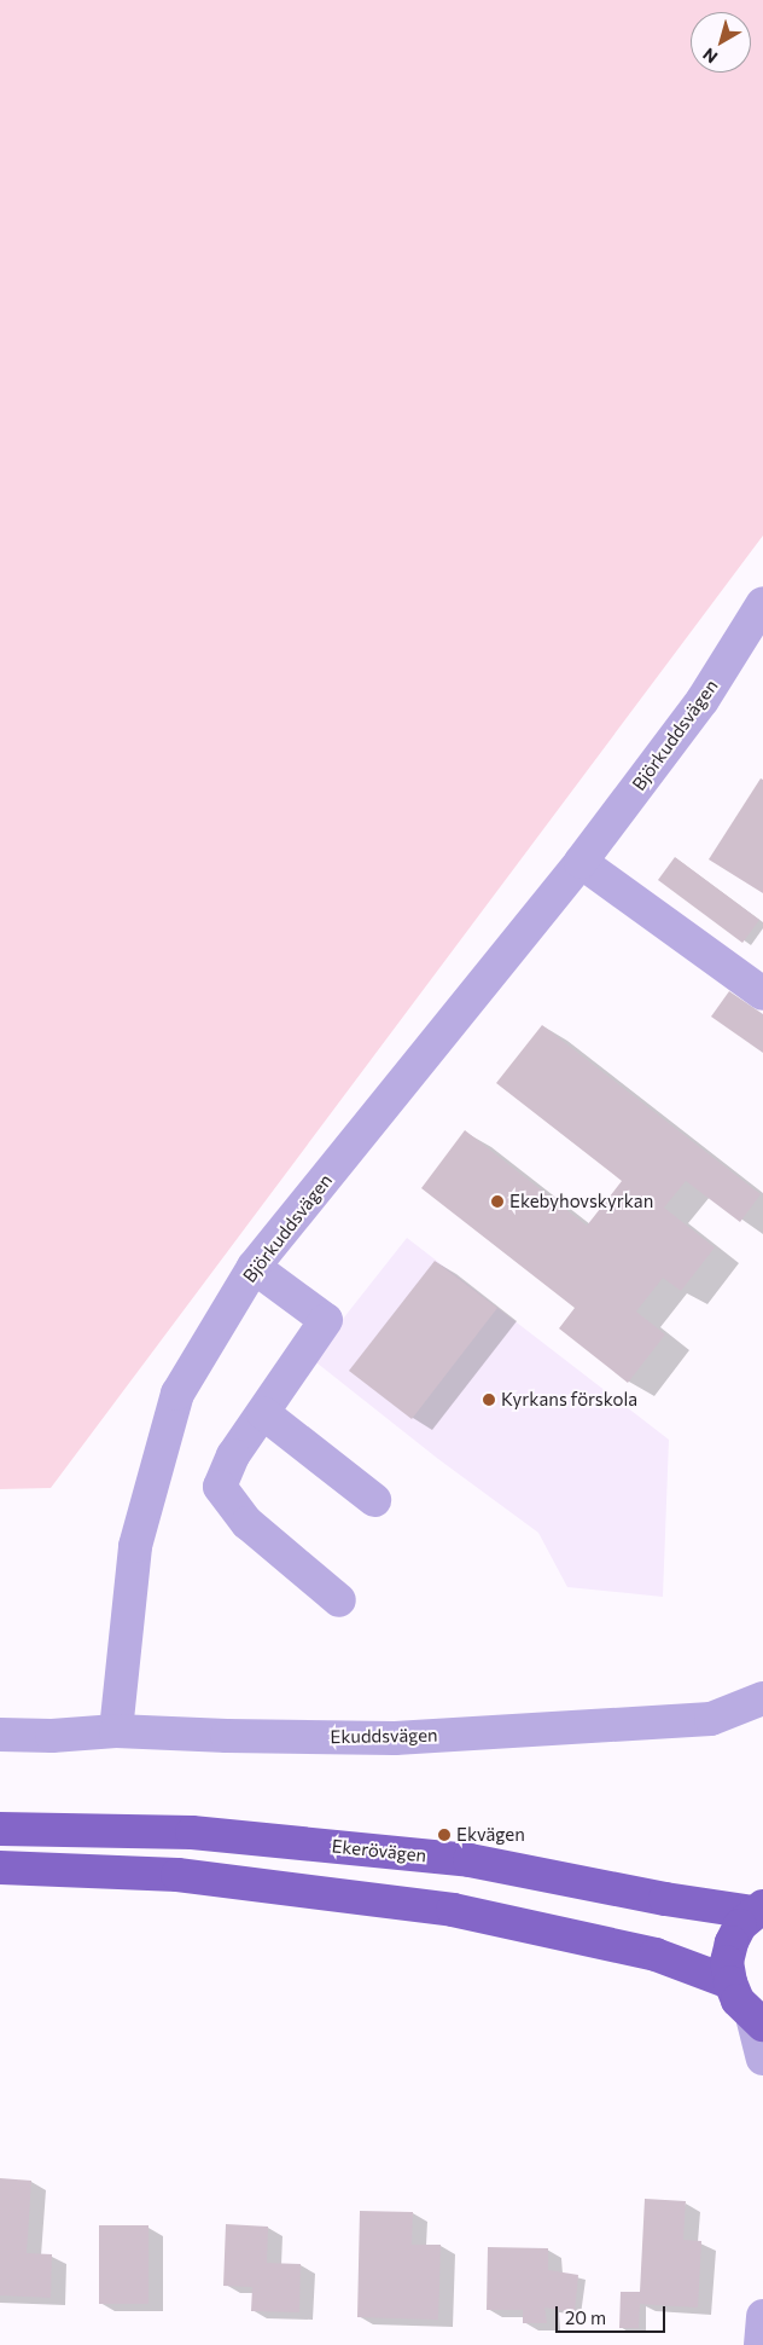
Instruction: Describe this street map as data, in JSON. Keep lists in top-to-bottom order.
{
  "streets": {
    "main road": ["Ekerövägen"],
    "street": ["Björkuddsvägen", "Ekuddsvägen"]
  },
  "crossings": [
    ["Björkuddsvägen", "Ekuddsvägen"]
  ],
  "places": ["Ekebyhovskyrkan", "Kyrkans förskola", "Ekvägen"],
  "scale_bar": "20 m",
  "north": "bottom left"
}
